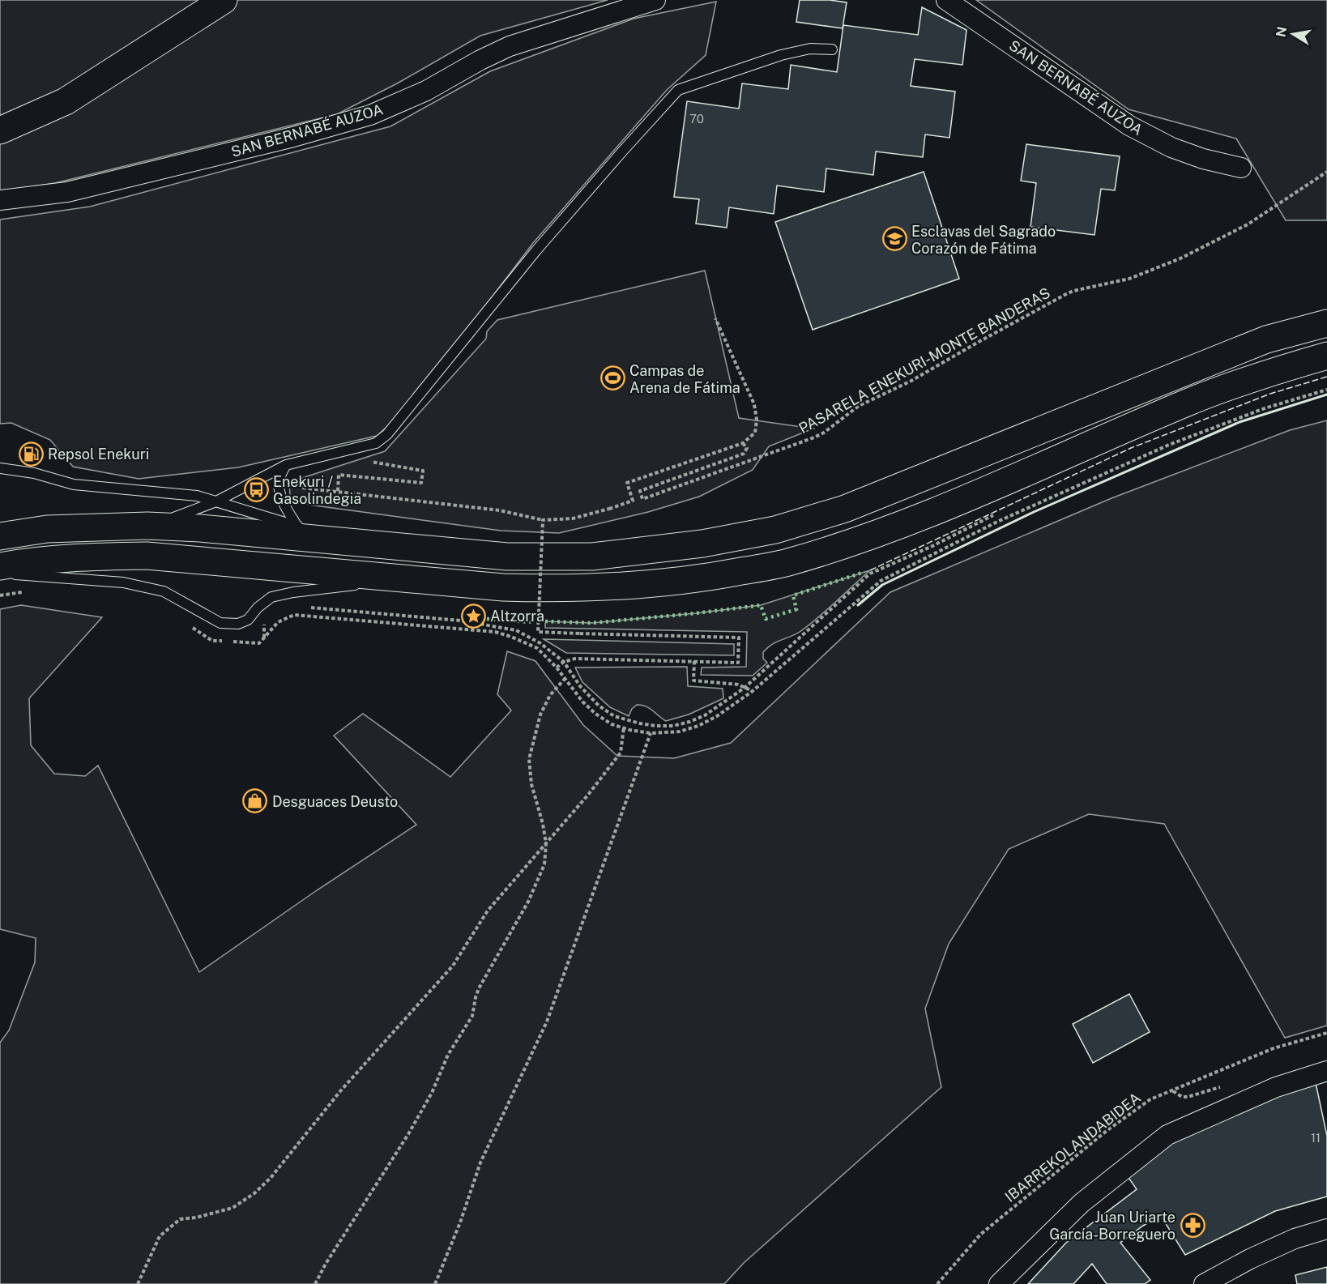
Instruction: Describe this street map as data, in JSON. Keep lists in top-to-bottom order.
{
  "streets": {
    "street": ["SAN BERNABÉ AUZOA"],
    "path": ["PASARELA ENEKURI-MONTE BANDERAS", "IBARREKOLANDABIDEA"]
  },
  "places": {
    "school or university": ["Esclavas del Sagrado Corazón de Fátima"],
    "sports": ["Campas de Arena de Fátima"],
    "fuel station": ["Repsol Enekuri"],
    "bus stop": ["Enekuri / Gasolindegia"],
    "place": ["Altzorra"],
    "shop": ["Desguaces Deusto"],
    "pharmacy": ["Juan Uriarte García-Borreguero"]
  },
  "house_numbers": ["70", "11"],
  "north": "left"
}
